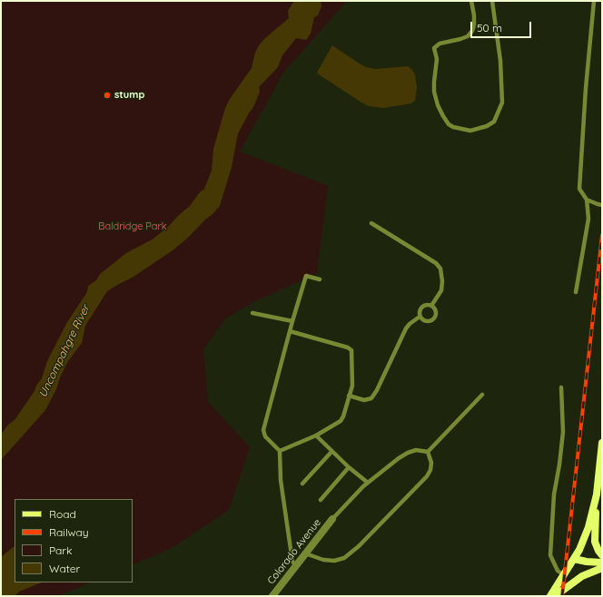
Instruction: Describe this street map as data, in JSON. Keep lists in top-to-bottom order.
{
  "streets": {
    "street": ["Colorado Avenue"]
  },
  "water": ["Uncompahgre River"],
  "parks": ["Baldridge Park"],
  "places": ["stump"],
  "legend": [
    "Road",
    "Railway",
    "Park",
    "Water"
  ],
  "scale_bar": "50 m"
}
